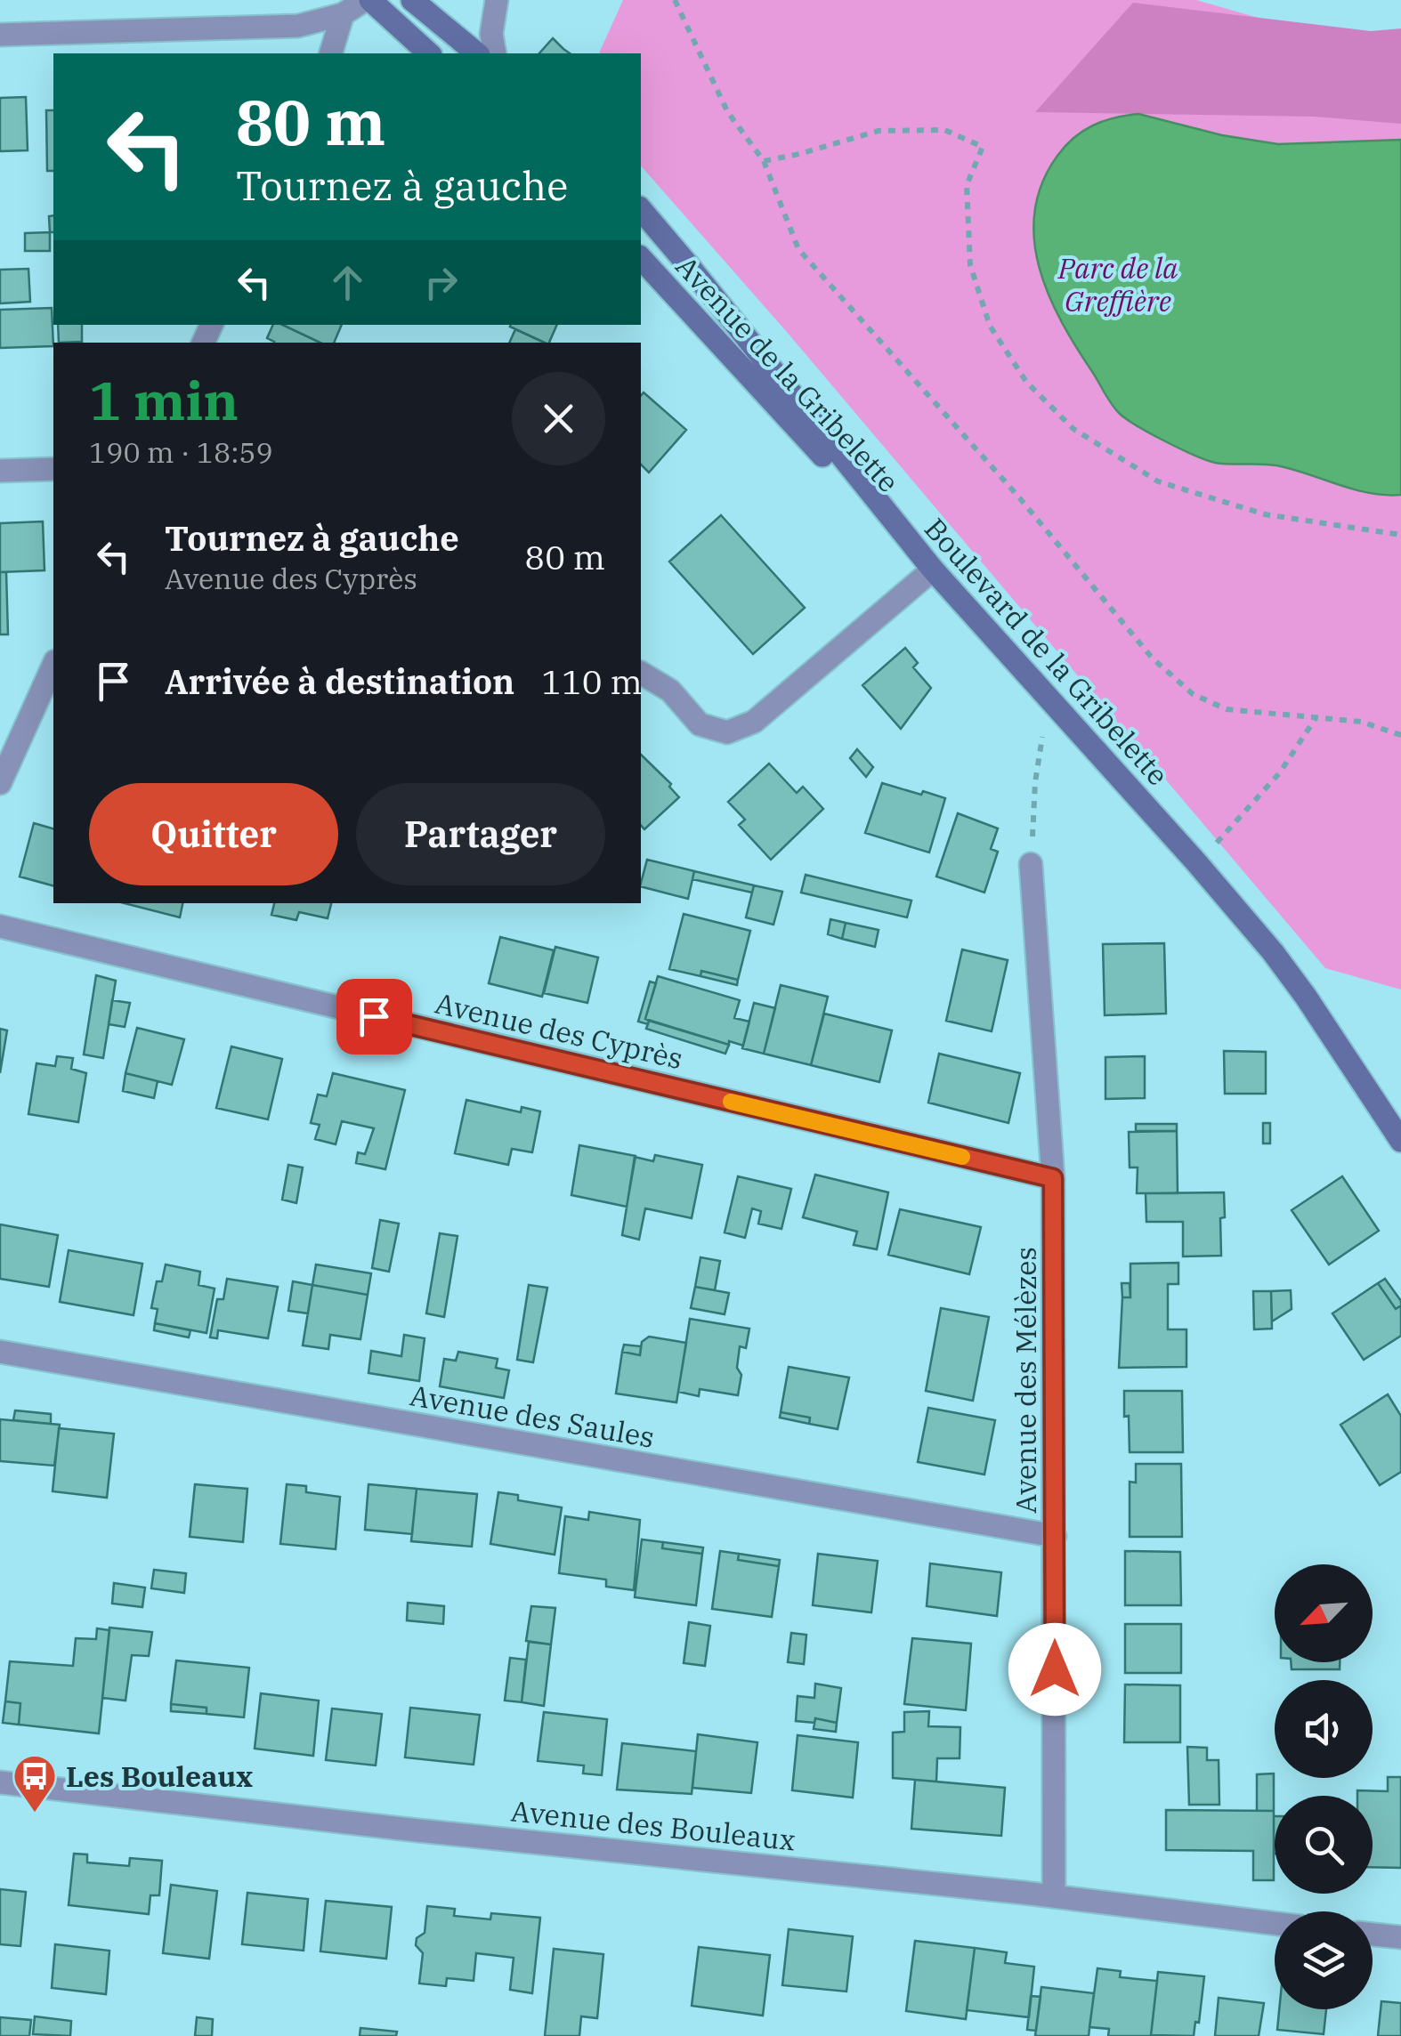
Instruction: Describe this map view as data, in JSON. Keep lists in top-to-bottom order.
{
  "streets": {
    "main road": ["Avenue de la Gribelette", "Boulevard de la Gribelette"],
    "street": [
      "Avenue des Cyprès",
      "Avenue des Mélèzes",
      "Avenue des Saules",
      "Avenue des Bouleaux"
    ]
  },
  "crossings": [
    ["Avenue de la Gribelette", "Boulevard de la Gribelette"],
    ["Avenue des Cyprès", "Avenue des Mélèzes"],
    ["Avenue des Mélèzes", "Avenue des Saules"],
    ["Avenue des Mélèzes", "Avenue des Bouleaux"]
  ],
  "parks": ["Parc de la Greffière"],
  "places": {
    "bus stop": ["Les Bouleaux"]
  },
  "north": "bottom left",
  "page": {
    "turn": ["80 m", "Tournez à gauche"],
    "heading": ["1 min", "190 m · 18:59"],
    "list": [
      {
        "name": "Tournez à gauche",
        "note": "Avenue des Cyprès",
        "value": "80 m"
      },
      {
        "name": "Arrivée à destination",
        "value": "110 m"
      }
    ],
    "buttons": ["Quitter", "Partager"]
  }
}
